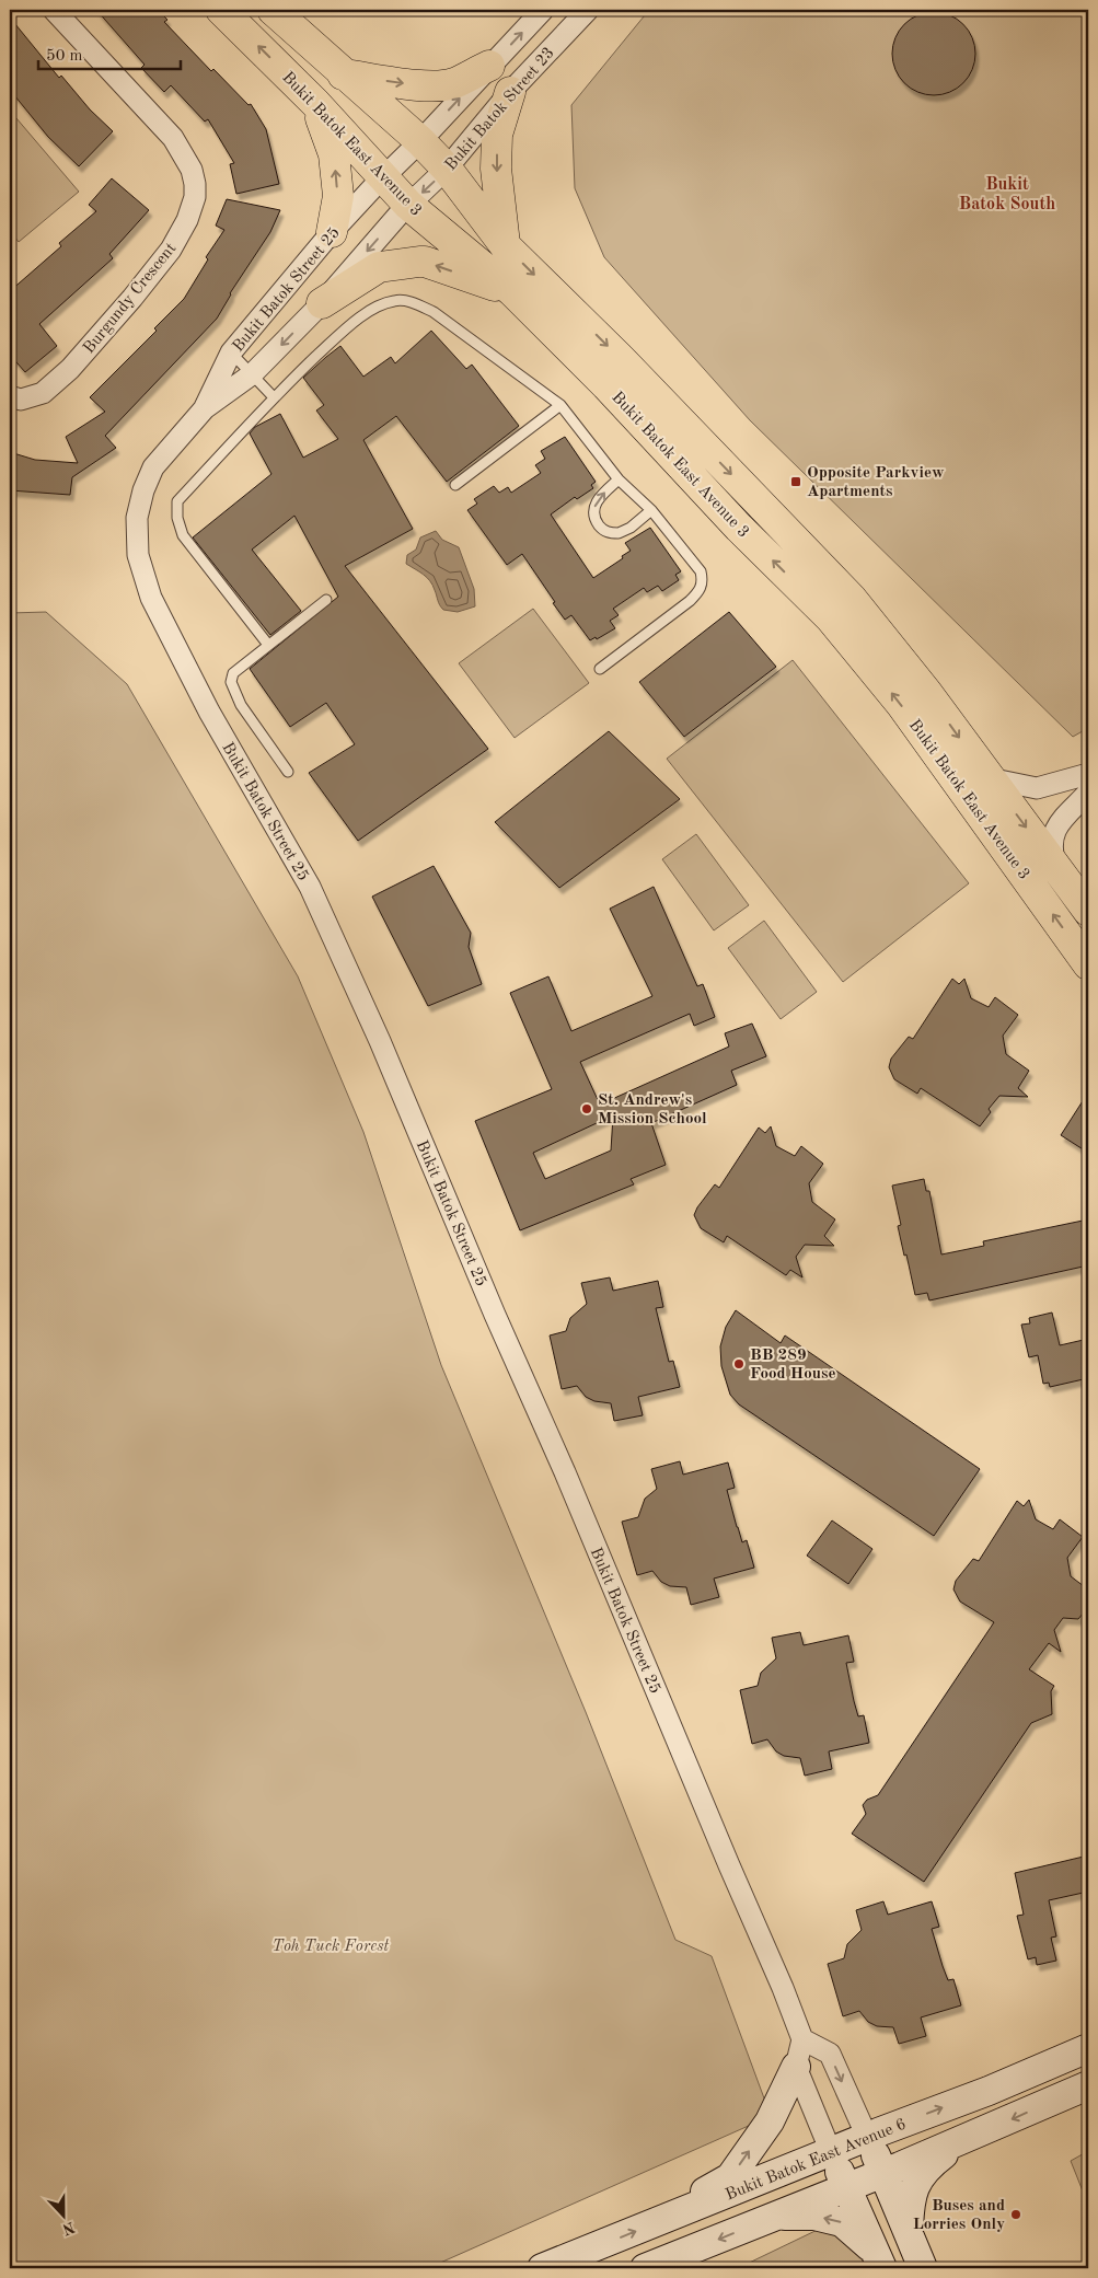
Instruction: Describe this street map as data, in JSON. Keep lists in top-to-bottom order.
{
  "streets": {
    "main road": ["Bukit Batok East Avenue 3", "Bukit Batok East Avenue 6"],
    "street": ["Bukit Batok Street 23", "Bukit Batok Street 25", "Burgundy Crescent"]
  },
  "crossings": [
    ["Bukit Batok Street 23", "Bukit Batok East Avenue 3"],
    ["Bukit Batok Street 23", "Bukit Batok Street 25"],
    ["Bukit Batok East Avenue 3", "Bukit Batok Street 25"]
  ],
  "districts": ["Bukit Batok South"],
  "parks": ["Toh Tuck Forest"],
  "places": {
    "transit": ["Opposite Parkview Apartments"],
    "other": ["St. Andrew's Mission School", "BB 289 Food House", "Buses and Lorries Only"]
  },
  "scale_bar": "50 m",
  "north": "bottom"
}
